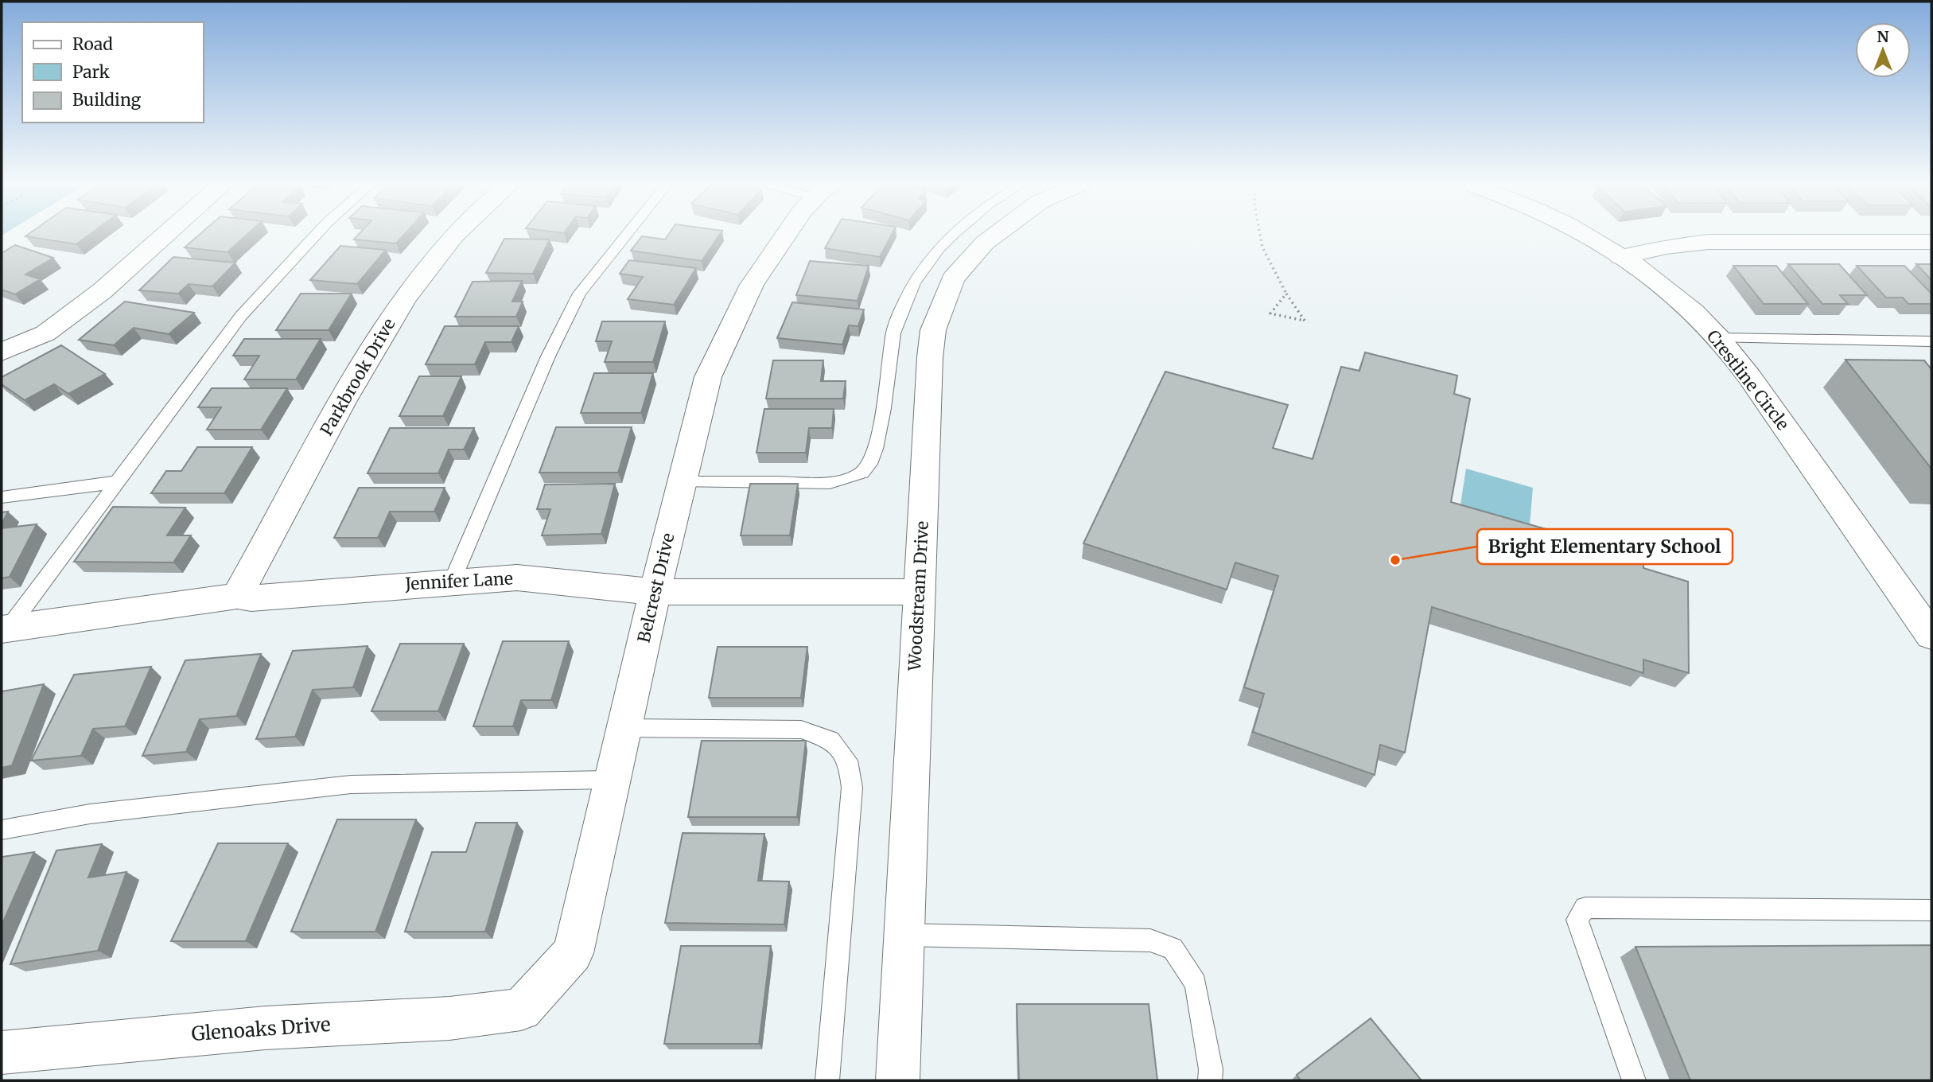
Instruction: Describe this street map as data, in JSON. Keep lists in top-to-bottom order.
{
  "streets": {
    "street": [
      "Parkbrook Drive",
      "Crestline Circle",
      "Jennifer Lane",
      "Belcrest Drive",
      "Woodstream Drive",
      "Glenoaks Drive"
    ]
  },
  "crossings": [
    ["Parkbrook Drive", "Jennifer Lane"],
    ["Jennifer Lane", "Belcrest Drive"],
    ["Jennifer Lane", "Woodstream Drive"],
    ["Belcrest Drive", "Glenoaks Drive"]
  ],
  "places": ["Bright Elementary School"],
  "legend": ["Road", "Park", "Building"],
  "north": "top"
}
